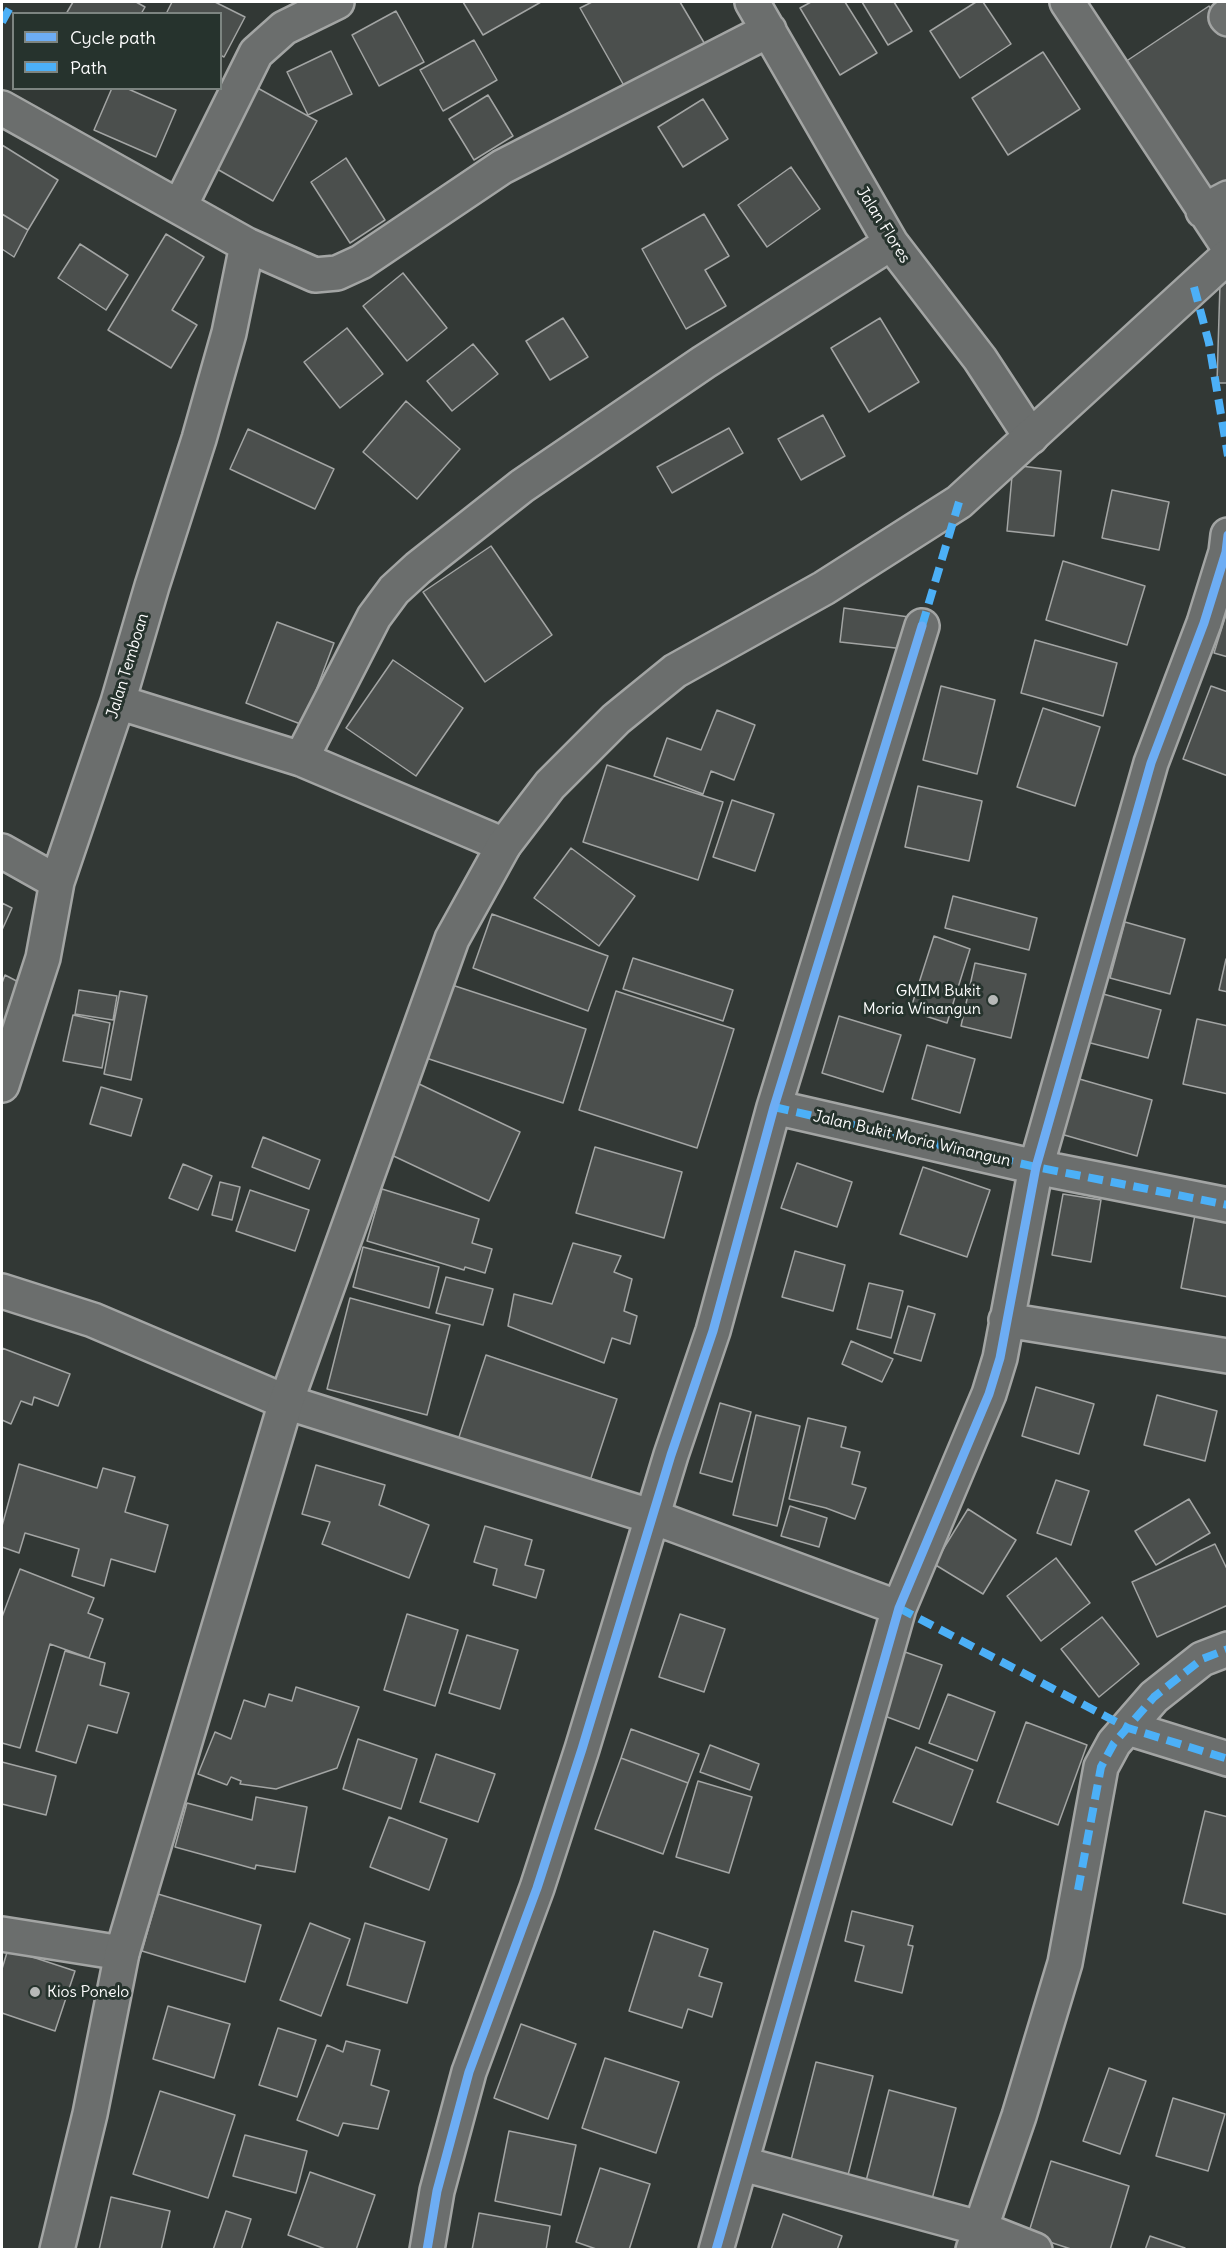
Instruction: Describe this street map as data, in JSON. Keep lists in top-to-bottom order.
{
  "streets": {
    "street": ["Jalan Flores", "Jalan Temboan", "Jalan Bukit Moria Winangun"]
  },
  "places": ["GMIM Bukit Moria Winangun", "Kios Ponelo"],
  "legend": ["Cycle path", "Path"]
}
